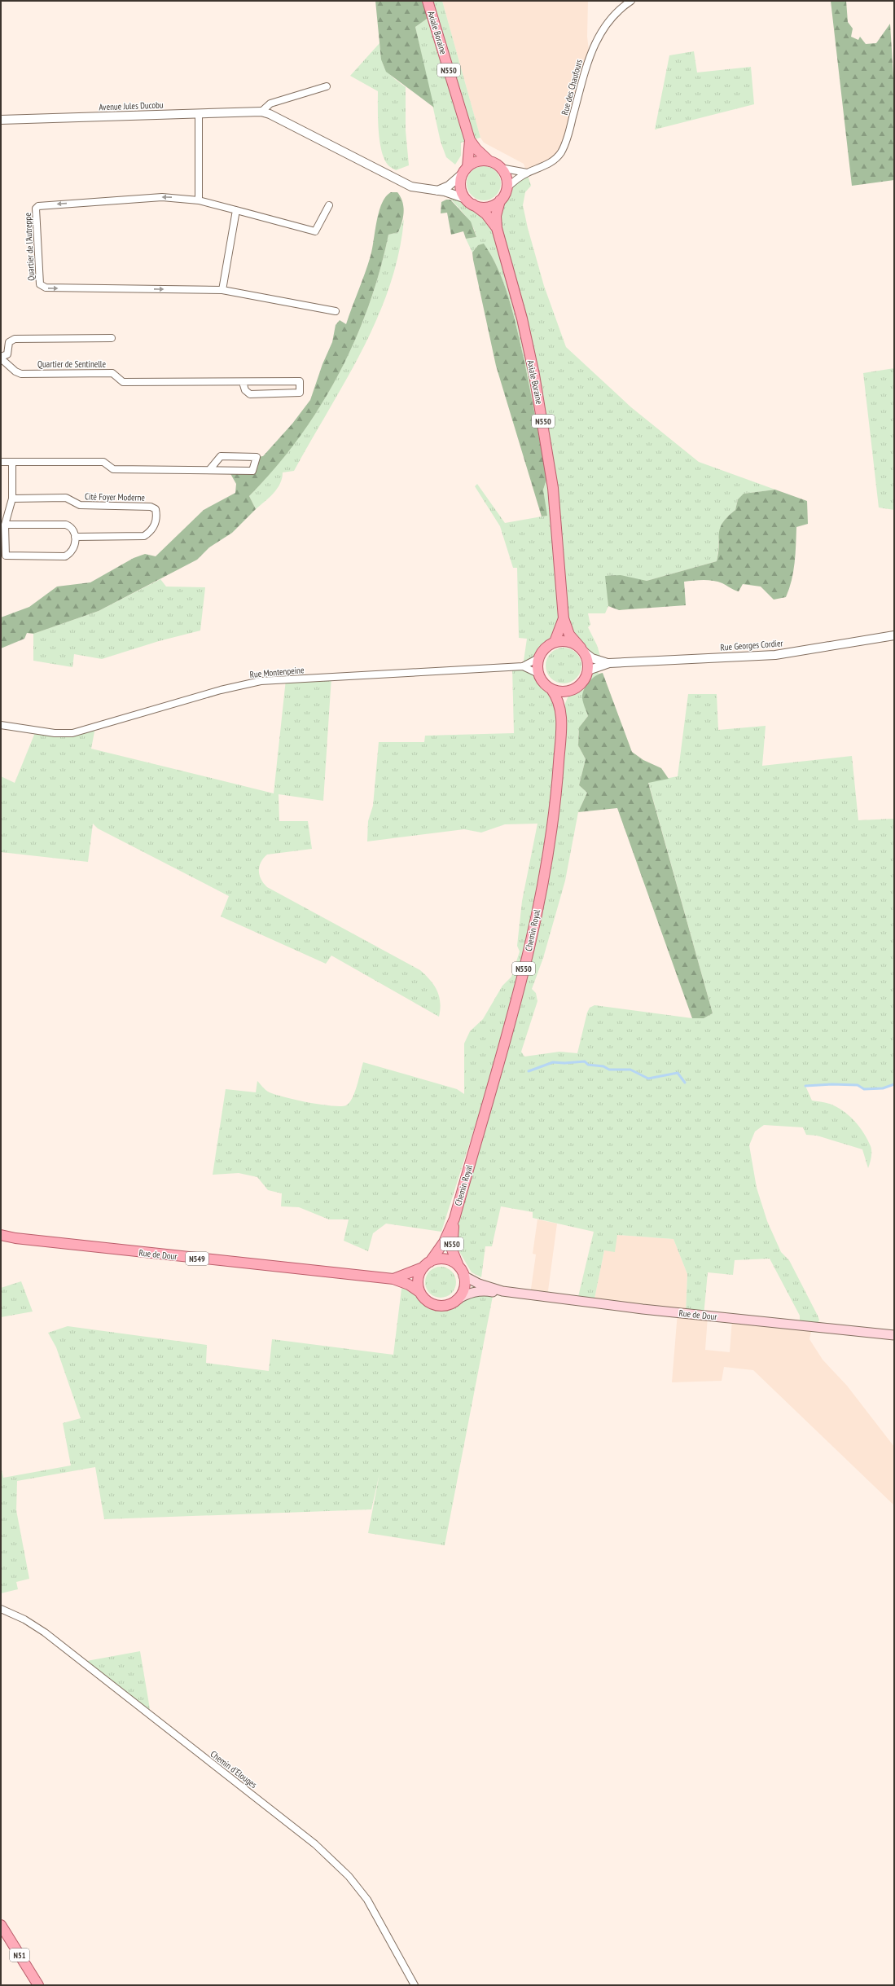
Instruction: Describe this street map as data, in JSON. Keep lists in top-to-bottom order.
{
  "streets": {
    "main road": [
      "Axiale Boraine",
      "N550",
      "Chemin Royal",
      "Rue de Dour",
      "N549",
      "N51"
    ],
    "street": [
      "Rue des Chaufours",
      "Avenue Jules Ducobu",
      "Quartier de l'Autreppe",
      "Quartier de Sentinelle",
      "Cité Foyer Moderne",
      "Rue Georges Cordier",
      "Rue Montenpeine",
      "Chemin d'Elouges"
    ]
  },
  "crossings": [
    ["Axiale Boraine", "Rue des Chaufours"],
    ["Axiale Boraine", "Avenue Jules Ducobu"],
    ["Axiale Boraine", "Rue Georges Cordier"],
    ["Axiale Boraine", "Rue Montenpeine"],
    ["Axiale Boraine", "Chemin Royal"],
    ["Rue des Chaufours", "Avenue Jules Ducobu"],
    ["Rue Georges Cordier", "Rue Montenpeine"],
    ["Rue Georges Cordier", "Chemin Royal"],
    ["Rue Montenpeine", "Chemin Royal"],
    ["Chemin Royal", "Rue de Dour"]
  ]
}
